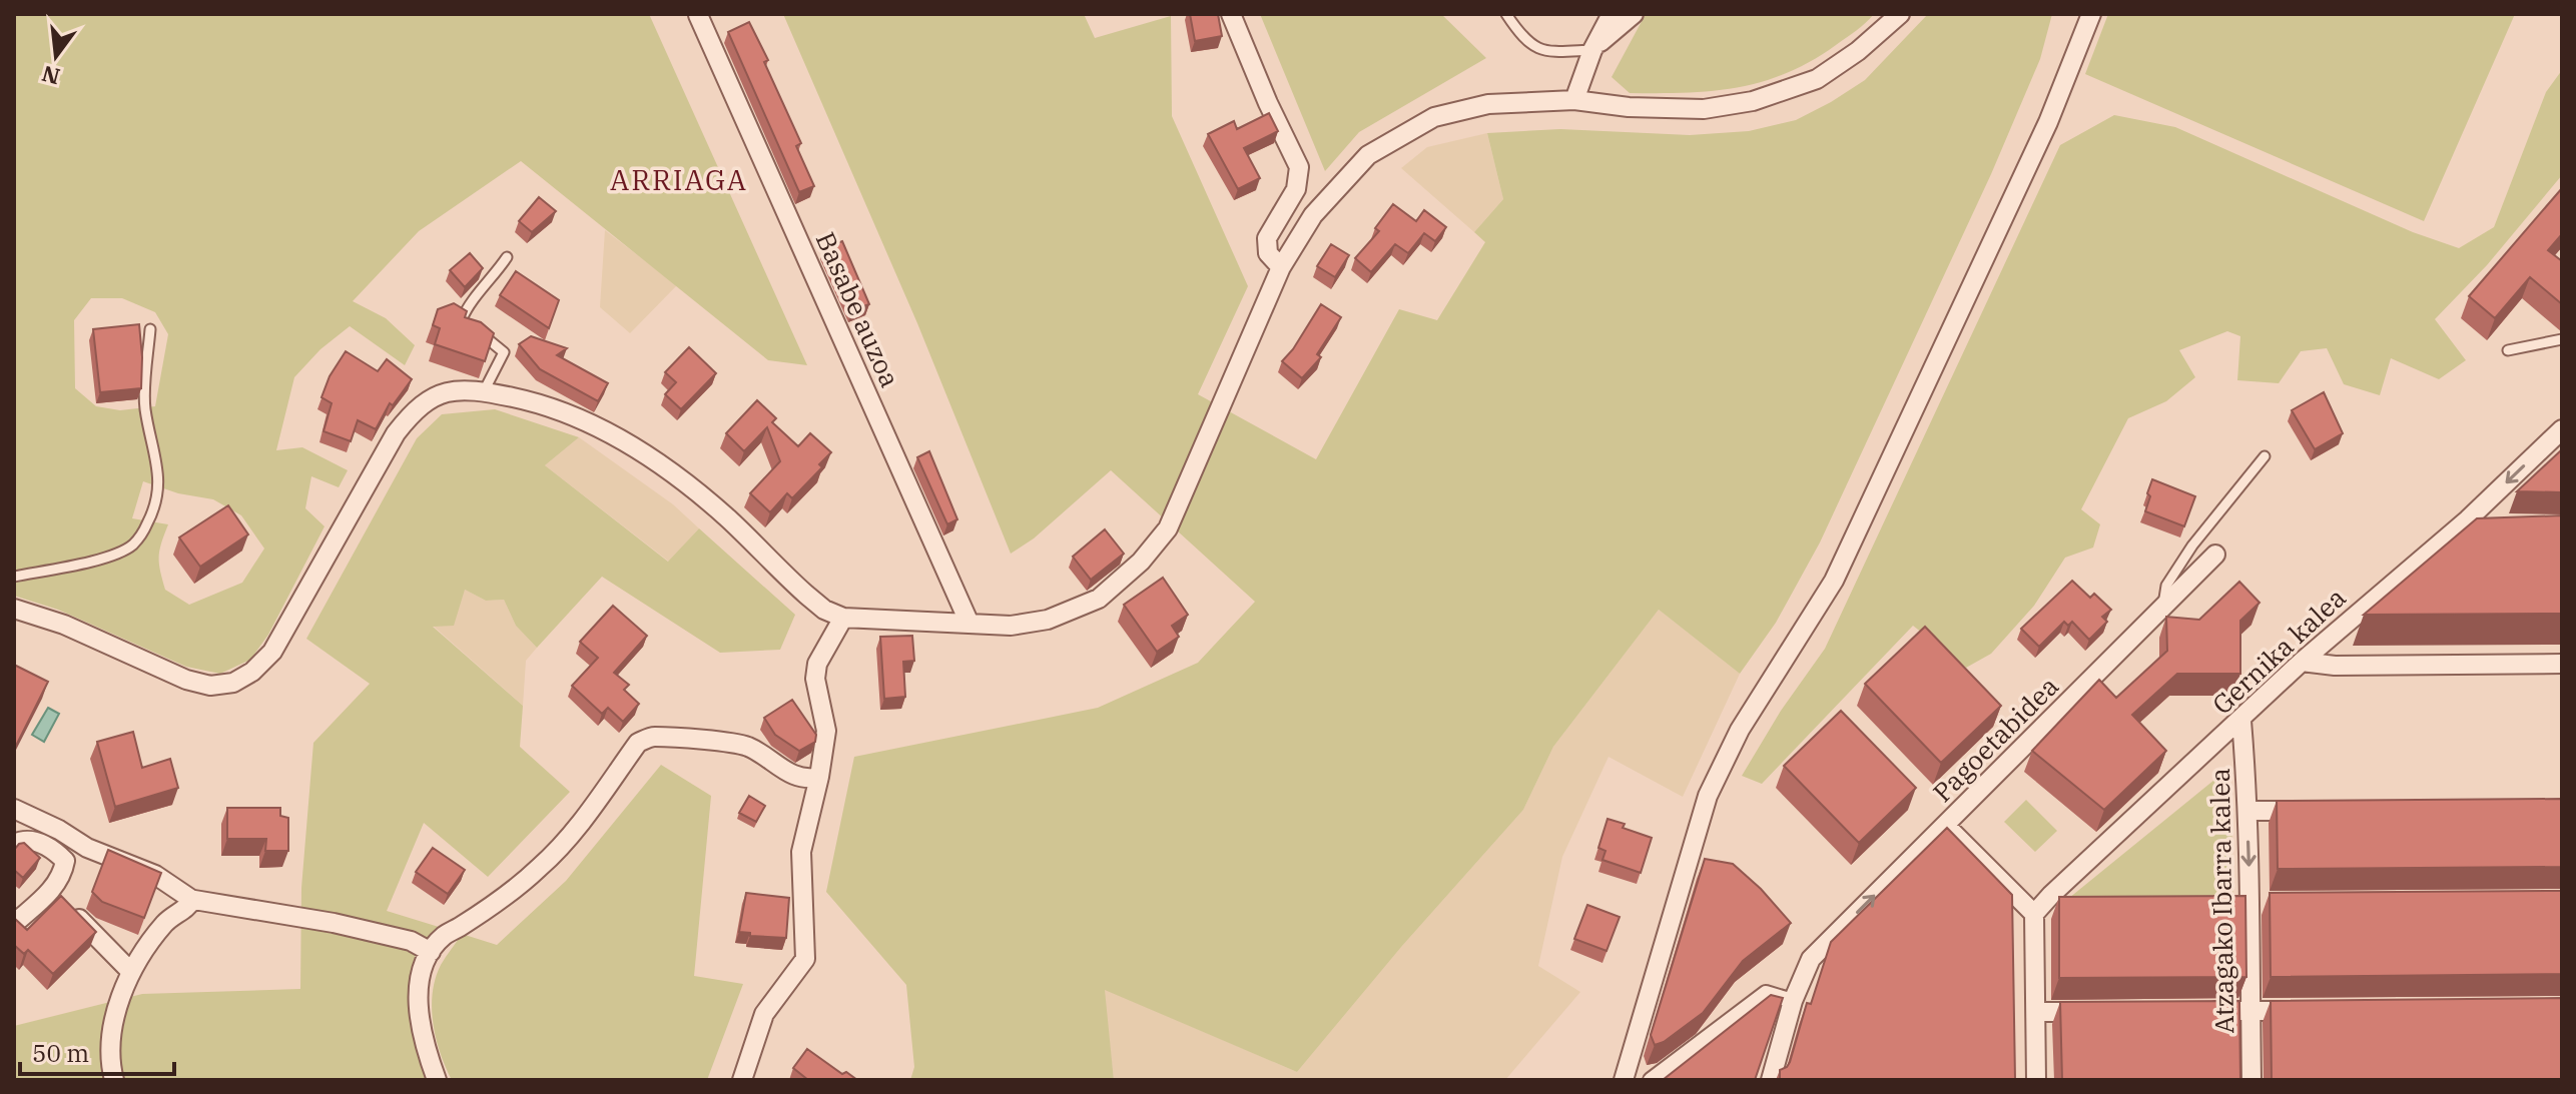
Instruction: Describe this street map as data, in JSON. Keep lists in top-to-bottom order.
{
  "streets": {
    "street": [
      "Basabe auzoa",
      "Gernika kalea",
      "Pagoetabidea",
      "Atzagako Ibarra kalea"
    ]
  },
  "crossings": [
    ["Gernika kalea", "Atzagako Ibarra kalea"]
  ],
  "one_way": ["Gernika kalea", "Atzagako Ibarra kalea"],
  "districts": ["ARRIAGA"],
  "scale_bar": "50 m",
  "north": "bottom"
}
